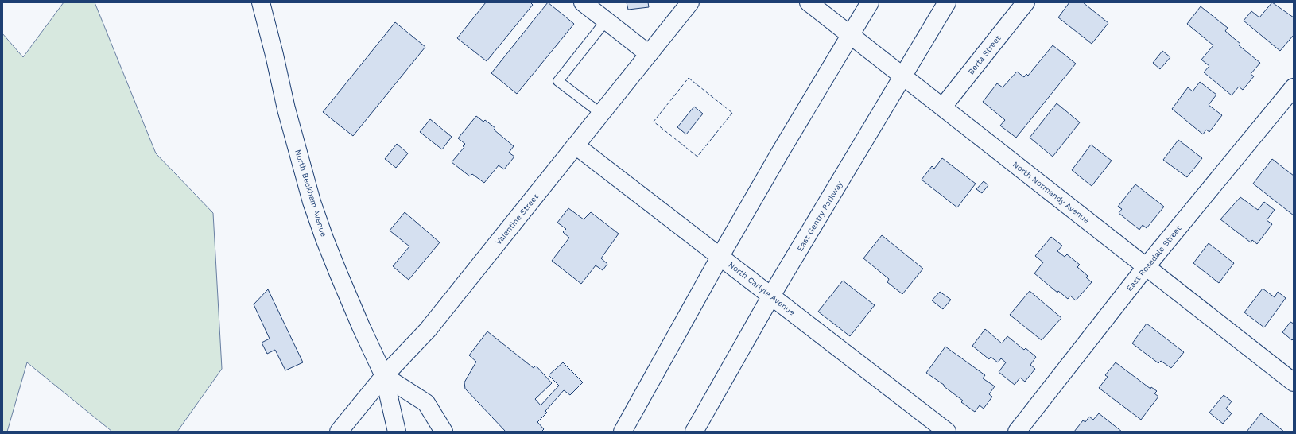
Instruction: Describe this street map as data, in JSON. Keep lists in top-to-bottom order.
{
  "streets": {
    "street": [
      "Berta Street",
      "North Normandy Avenue",
      "North Beckham Avenue",
      "East Gentry Parkway",
      "Valentine Street",
      "East Rosedale Street",
      "North Carlyle Avenue"
    ]
  },
  "crossings": [
    ["Berta Street", "North Normandy Avenue"],
    ["North Normandy Avenue", "East Gentry Parkway"],
    ["North Normandy Avenue", "East Rosedale Street"],
    ["North Beckham Avenue", "Valentine Street"],
    ["East Gentry Parkway", "North Carlyle Avenue"],
    ["Valentine Street", "North Carlyle Avenue"]
  ]
}
